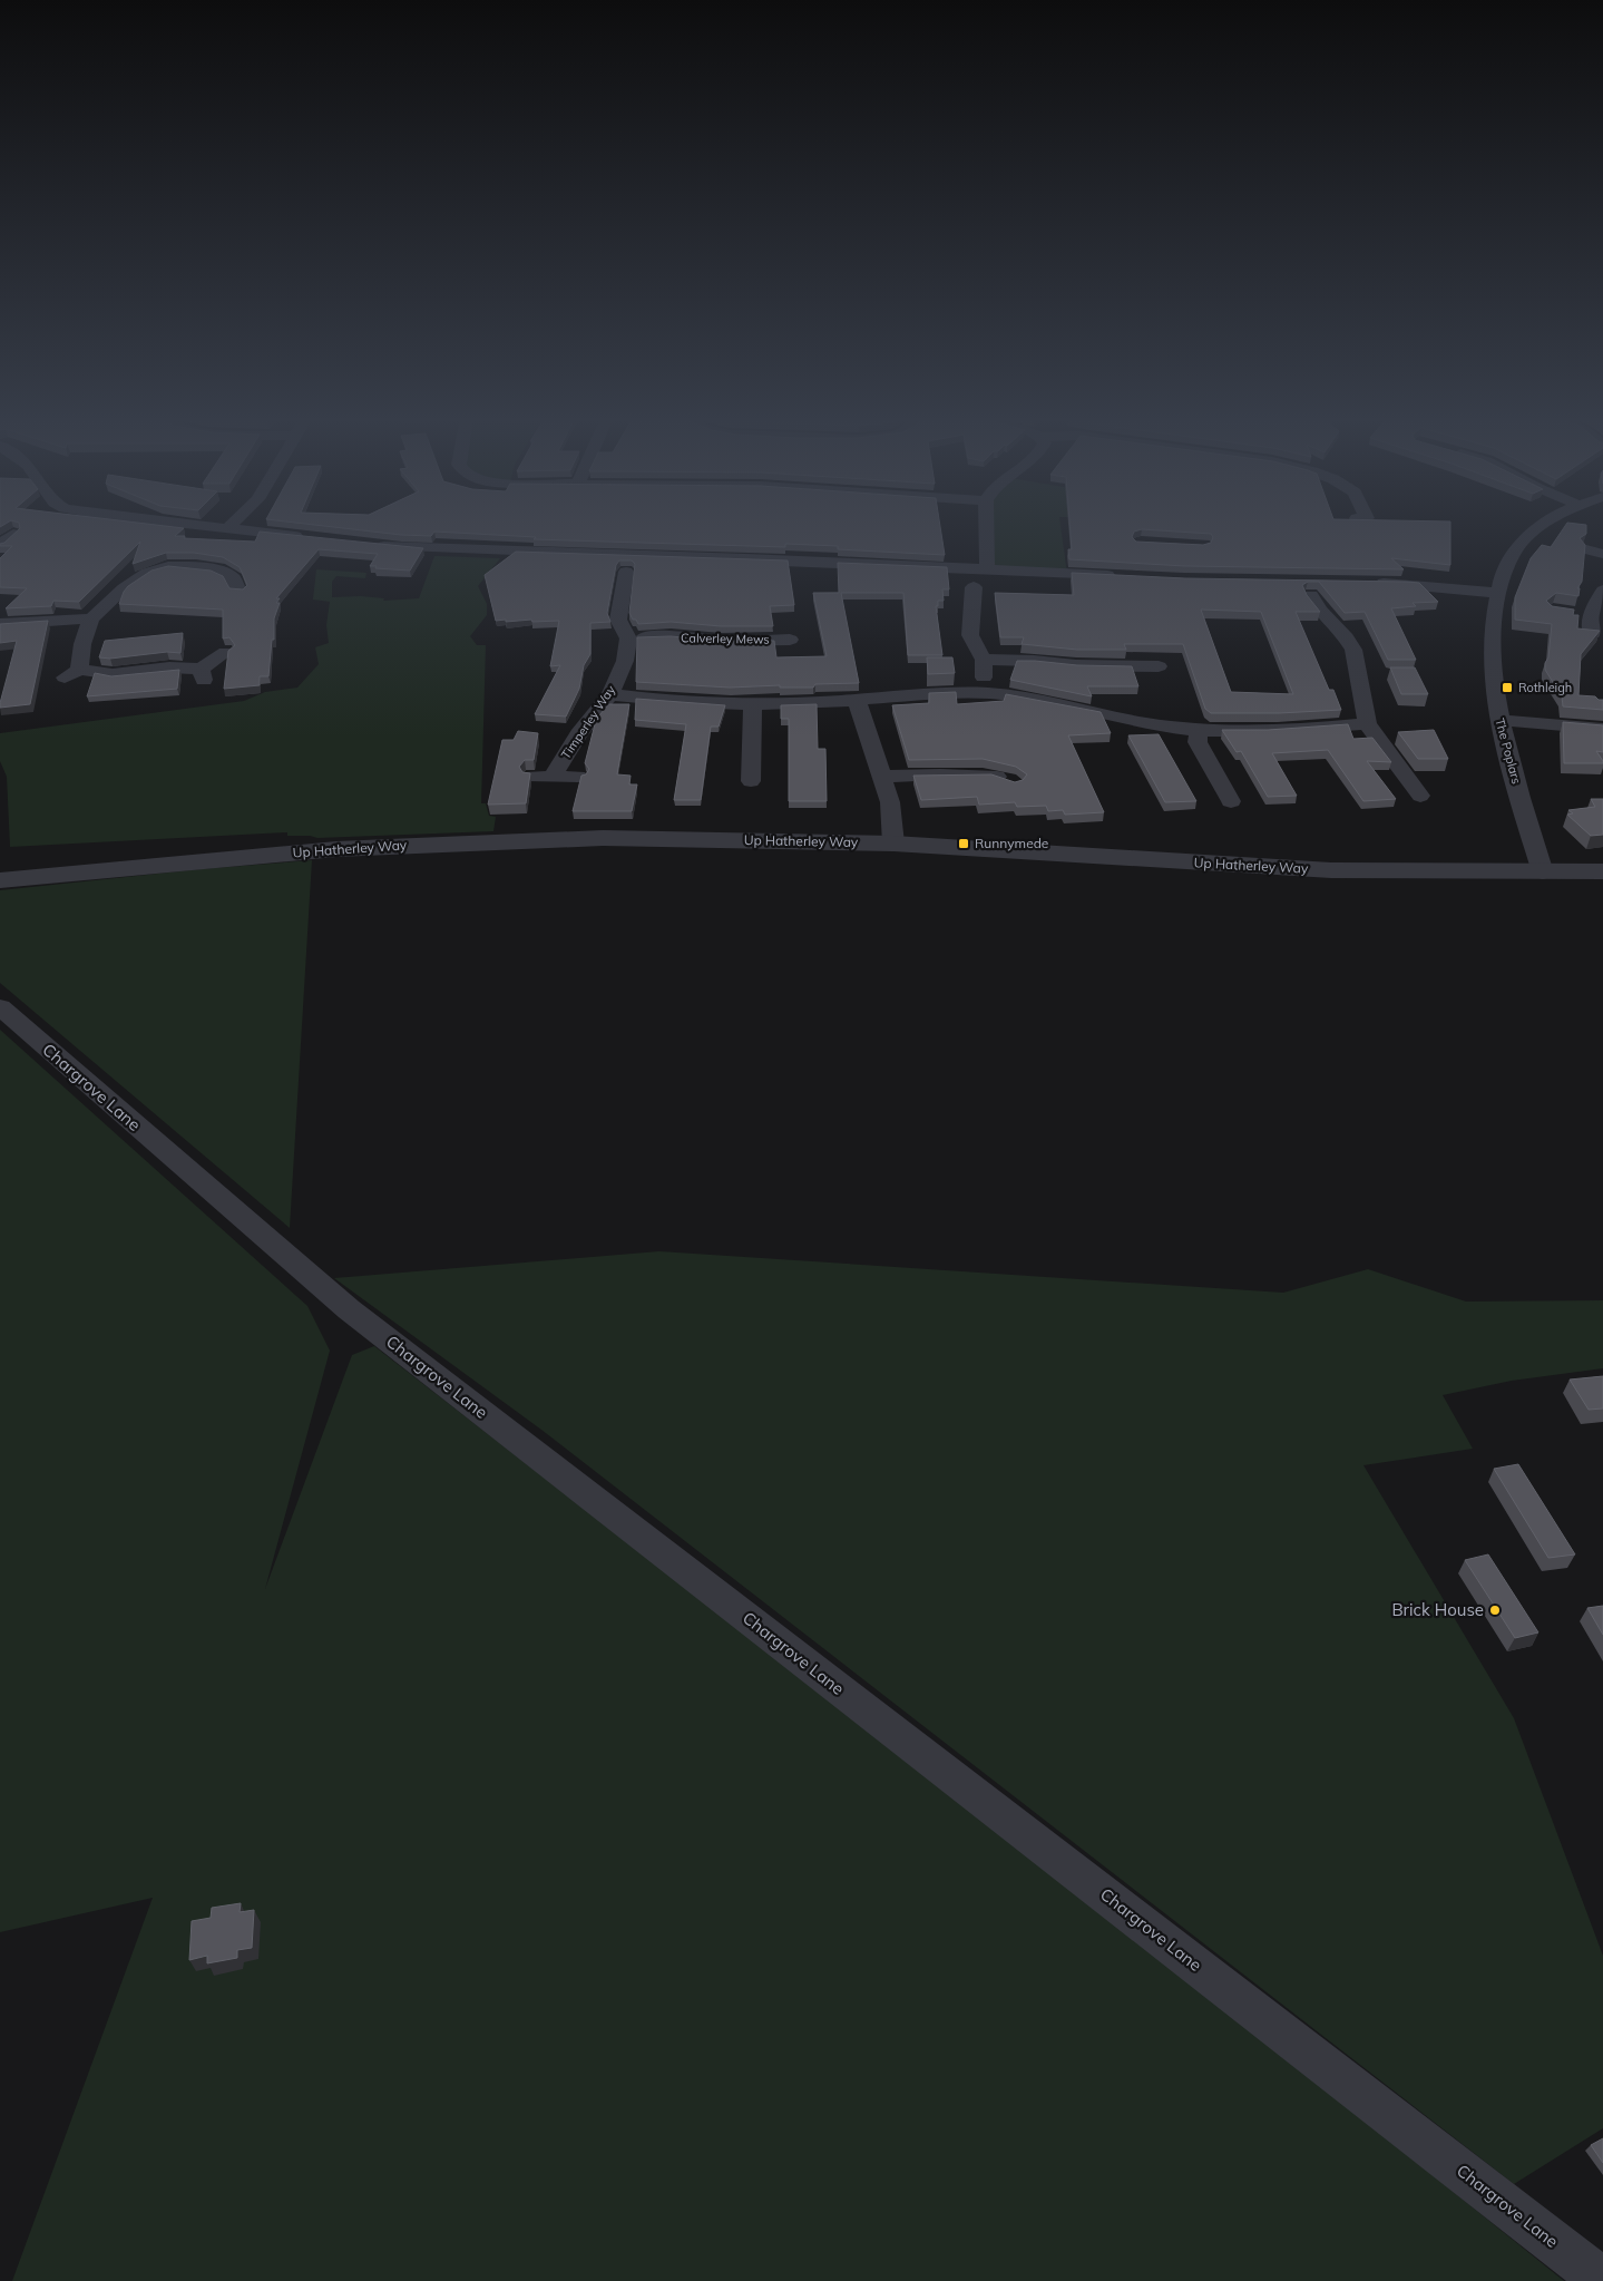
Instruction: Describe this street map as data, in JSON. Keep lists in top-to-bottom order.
{
  "streets": {
    "street": [
      "Calverley Mews",
      "Timperley Way",
      "The Poplars",
      "Up Hatherley Way",
      "Chargrove Lane"
    ]
  },
  "crossings": [
    ["Calverley Mews", "Timperley Way"],
    ["The Poplars", "Up Hatherley Way"]
  ],
  "places": {
    "transit": ["Rothleigh", "Runnymede"],
    "other": ["Brick House"]
  }
}
